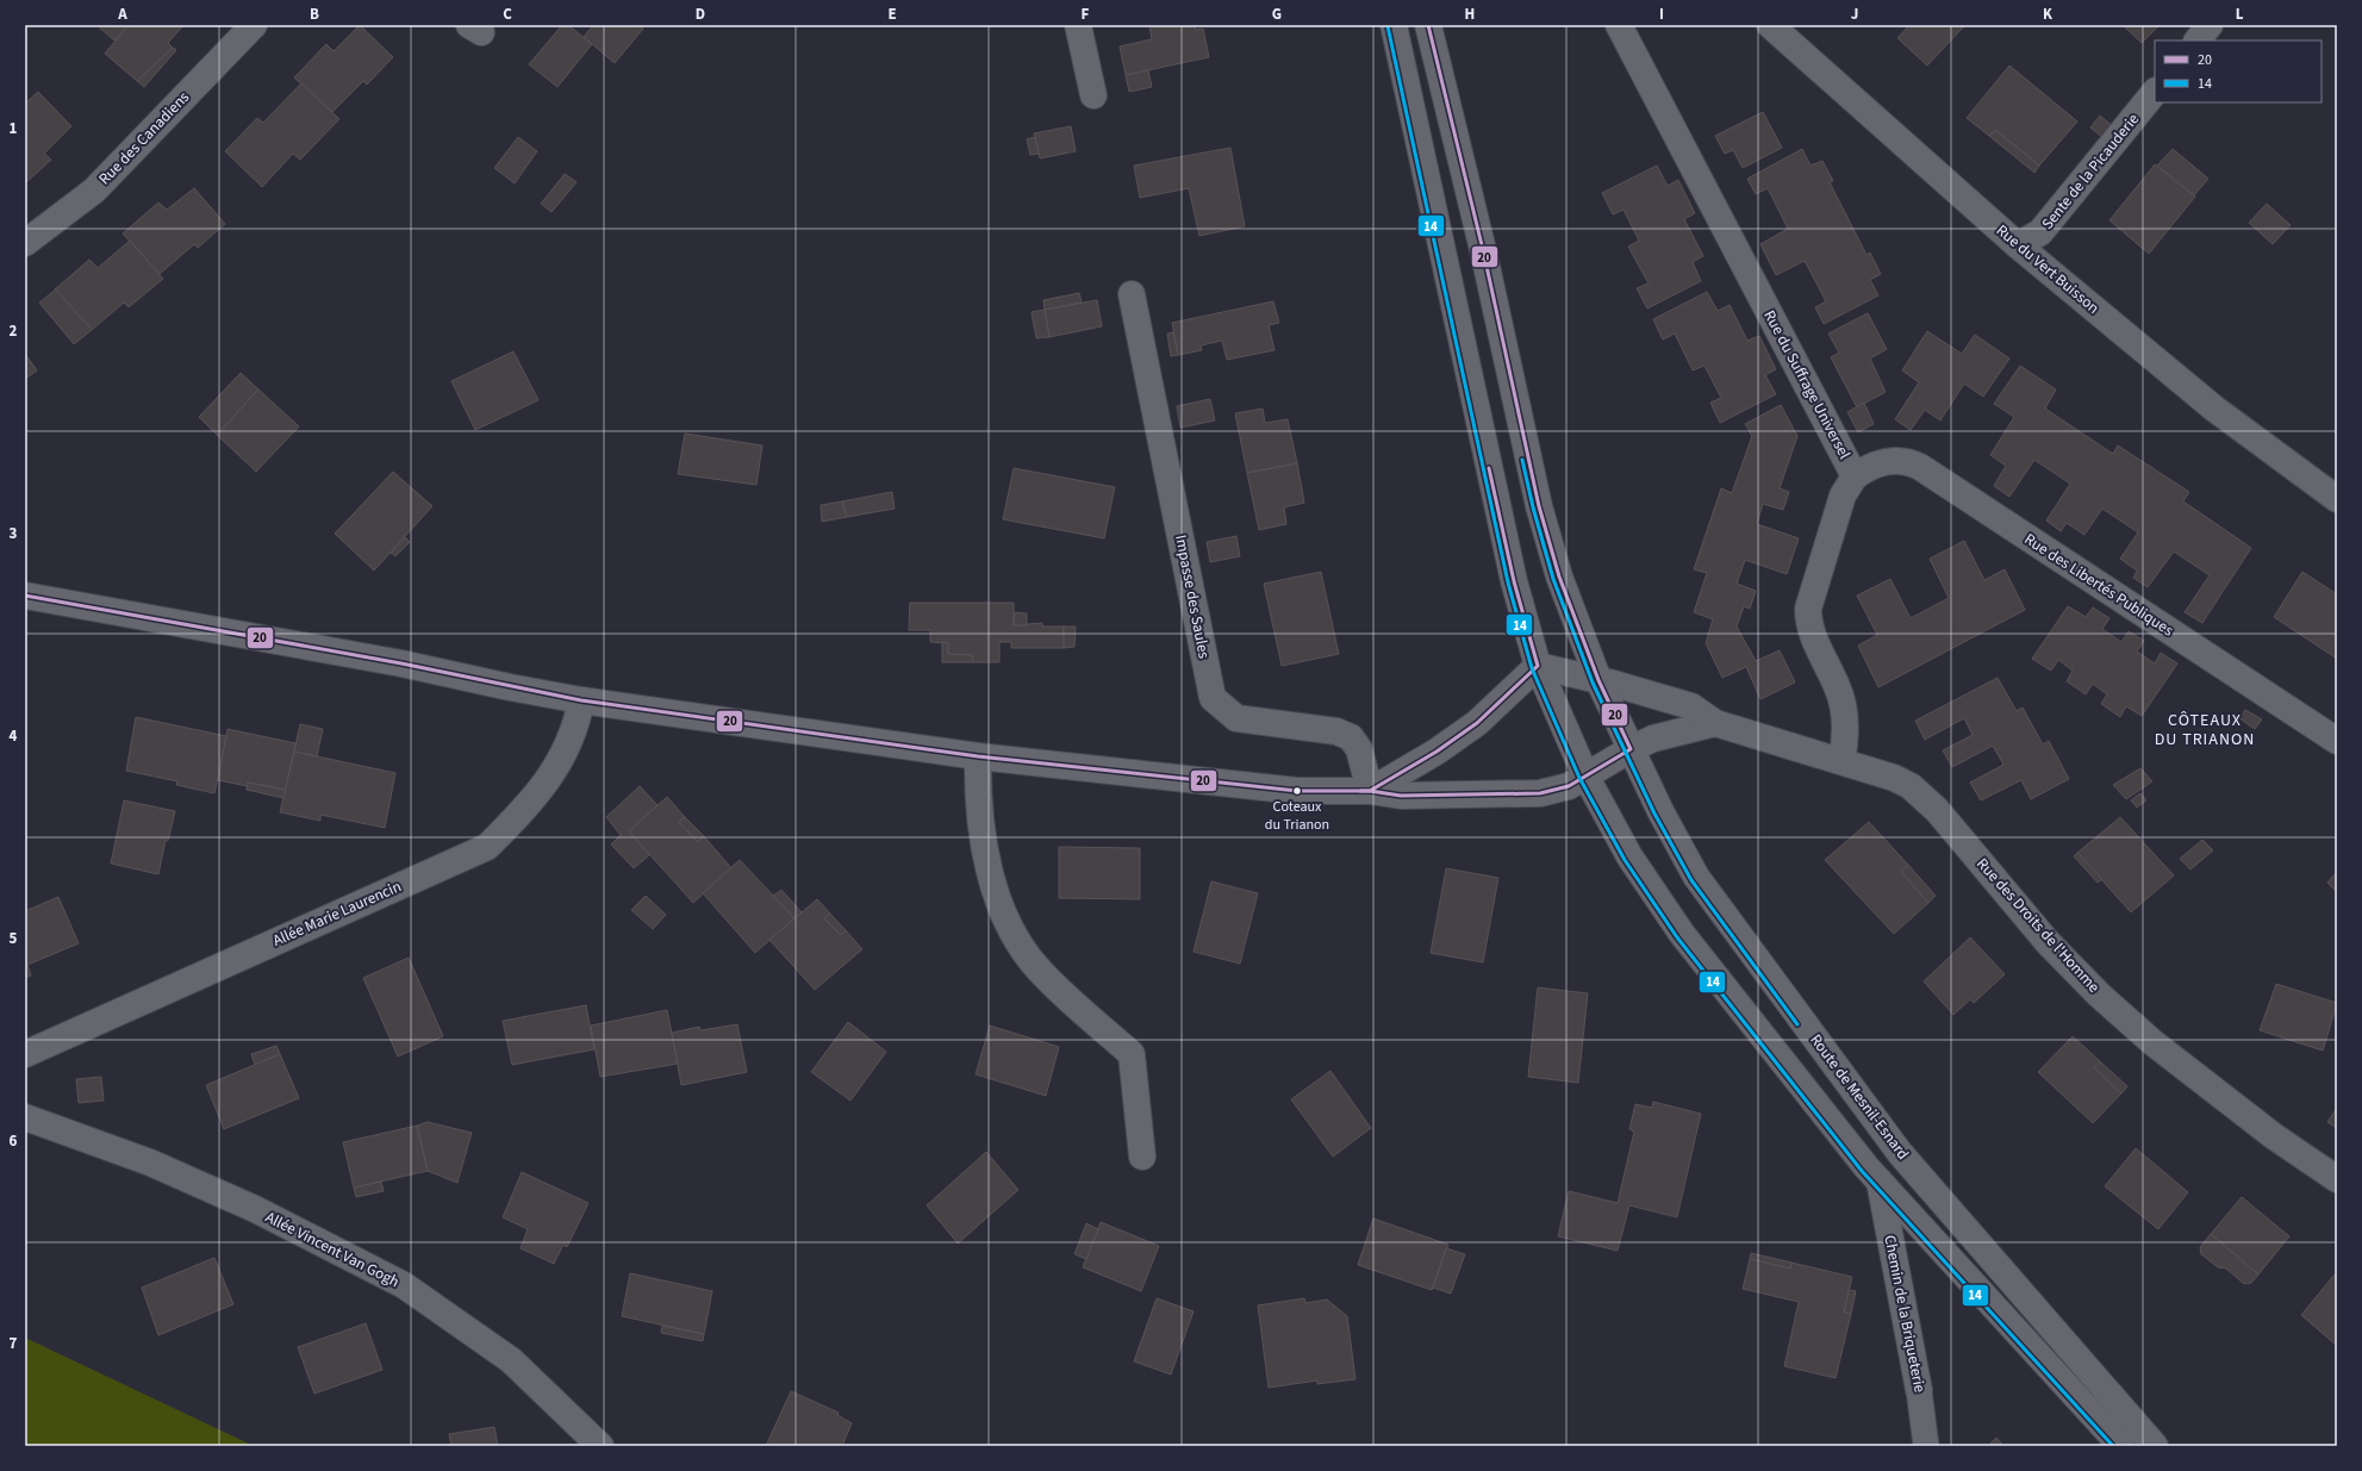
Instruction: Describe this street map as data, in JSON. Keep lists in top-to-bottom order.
{
  "streets": {
    "street": [
      "Rue des Canadiens",
      "Sente de la Picauderie",
      "Rue du Vert Buisson",
      "Rue du Suffrage Universel",
      "Rue des Libertés Publiques",
      "Impasse des Saules",
      "Allée Marie Laurencin",
      "Rue des Droits de l'Homme",
      "Route de Mesnil-Esnard",
      "Allée Vincent Van Gogh",
      "Chemin de la Briqueterie"
    ]
  },
  "crossings": [
    ["Sente de la Picauderie", "Rue du Vert Buisson"],
    ["Rue du Suffrage Universel", "Rue des Libertés Publiques"],
    ["Rue du Suffrage Universel", "Rue des Droits de l'Homme"]
  ],
  "districts": ["CÔTEAUX DU TRIANON"],
  "places": ["Coteaux du Trianon"],
  "lines": ["transit line 20", "transit line 14"],
  "legend": ["20", "14"],
  "grid": {
    "columns": [
      "A",
      "B",
      "C",
      "D",
      "E",
      "F",
      "G",
      "H",
      "I",
      "J",
      "K",
      "L"
    ],
    "rows": [
      "1",
      "2",
      "3",
      "4",
      "5",
      "6",
      "7"
    ]
  }
}
